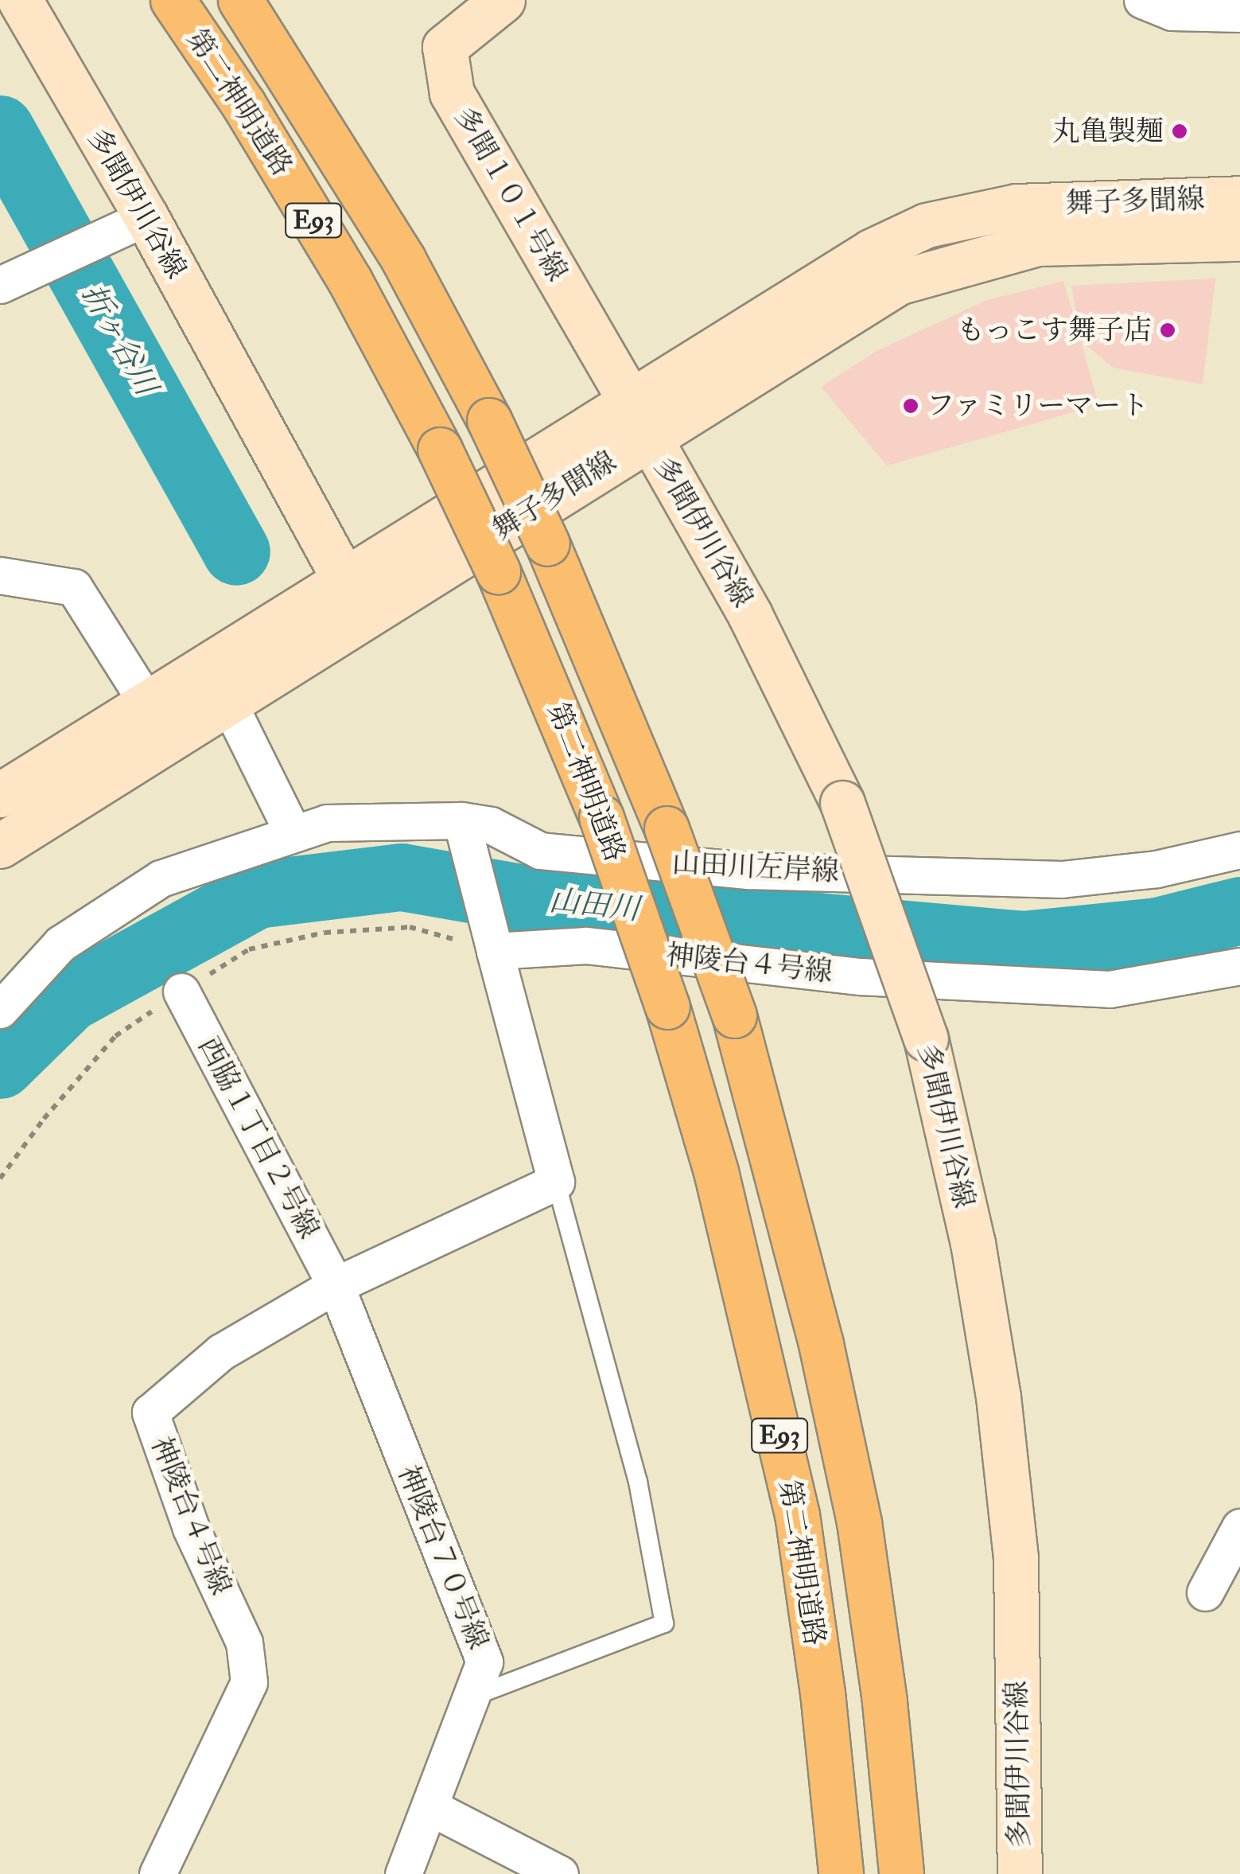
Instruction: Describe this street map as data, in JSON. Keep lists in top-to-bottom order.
{
  "streets": {
    "highway": ["第二神明道路", "E93"],
    "street": [
      "多聞１０１号線",
      "舞子多聞線",
      "多聞伊川谷線",
      "山田川左岸線",
      "神陵台４号線",
      "西脇１丁目２号線",
      "神陵台７０号線"
    ]
  },
  "crossings": [
    ["多聞１０１号線", "舞子多聞線"],
    ["多聞１０１号線", "多聞伊川谷線"],
    ["舞子多聞線", "多聞伊川谷線"],
    ["神陵台４号線", "西脇１丁目２号線"],
    ["神陵台４号線", "神陵台７０号線"],
    ["西脇１丁目２号線", "神陵台７０号線"]
  ],
  "water": ["折ヶ谷川", "山田川"],
  "places": ["丸亀製麺", "もっこす舞子店", "ファミリーマート"]
}
